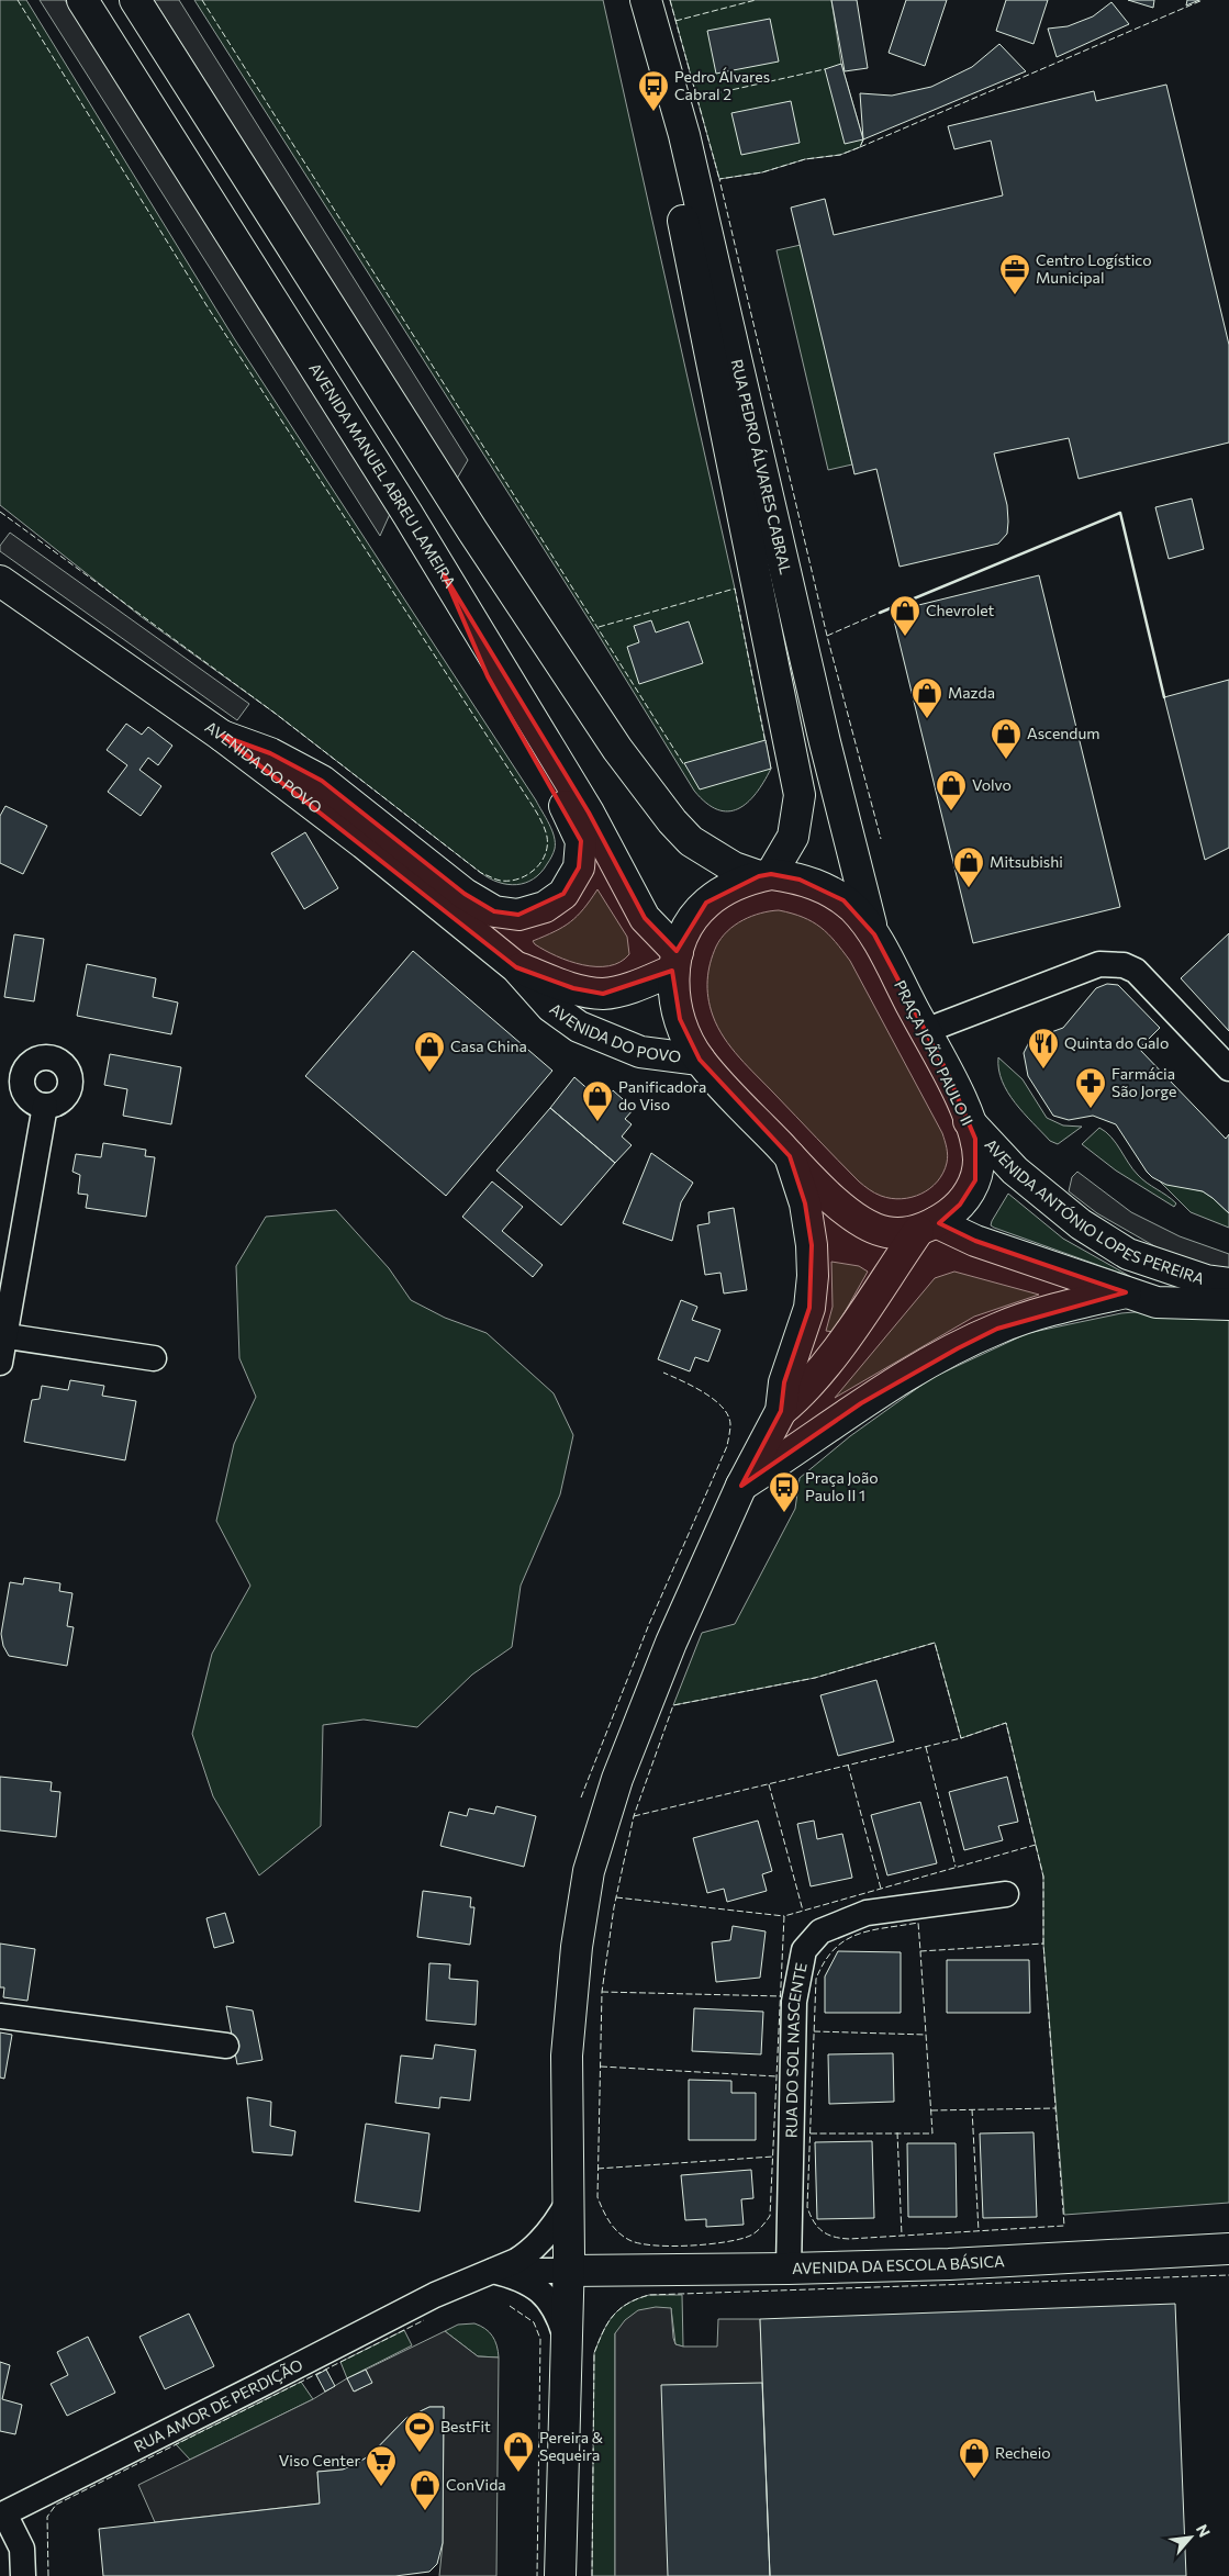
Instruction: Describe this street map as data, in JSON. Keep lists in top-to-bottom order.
{
  "streets": {
    "main road": [
      "RUA PEDRO ÁLVARES CABRAL",
      "AVENIDA MANUEL ABREU LAMEIRA",
      "AVENIDA DO POVO",
      "PRAÇA JOÃO PAULO II",
      "AVENIDA ANTÓNIO LOPES PEREIRA",
      "AVENIDA DA ESCOLA BÁSICA"
    ],
    "street": ["RUA DO SOL NASCENTE", "RUA AMOR DE PERDIÇÃO"]
  },
  "crossings": [
    ["RUA PEDRO ÁLVARES CABRAL", "PRAÇA JOÃO PAULO II"],
    ["AVENIDA MANUEL ABREU LAMEIRA", "AVENIDA DO POVO"],
    ["PRAÇA JOÃO PAULO II", "AVENIDA ANTÓNIO LOPES PEREIRA"],
    ["RUA DO SOL NASCENTE", "AVENIDA DA ESCOLA BÁSICA"],
    ["AVENIDA DA ESCOLA BÁSICA", "RUA AMOR DE PERDIÇÃO"]
  ],
  "places": {
    "bus stop": ["Pedro Álvares Cabral 2", "Praça João Paulo II 1"],
    "office": ["Centro Logístico Municipal"],
    "shop": [
      "Chevrolet",
      "Mazda",
      "Ascendum",
      "Volvo",
      "Mitsubishi",
      "Casa China",
      "Panificadora do Viso",
      "Pereira & Sequeira",
      "Recheio",
      "ConVida"
    ],
    "restaurant": ["Quinta do Galo"],
    "pharmacy": ["Farmácia São Jorge"],
    "sports": ["BestFit"],
    "supermarket": ["Viso Center"]
  },
  "north": "top right"
}
